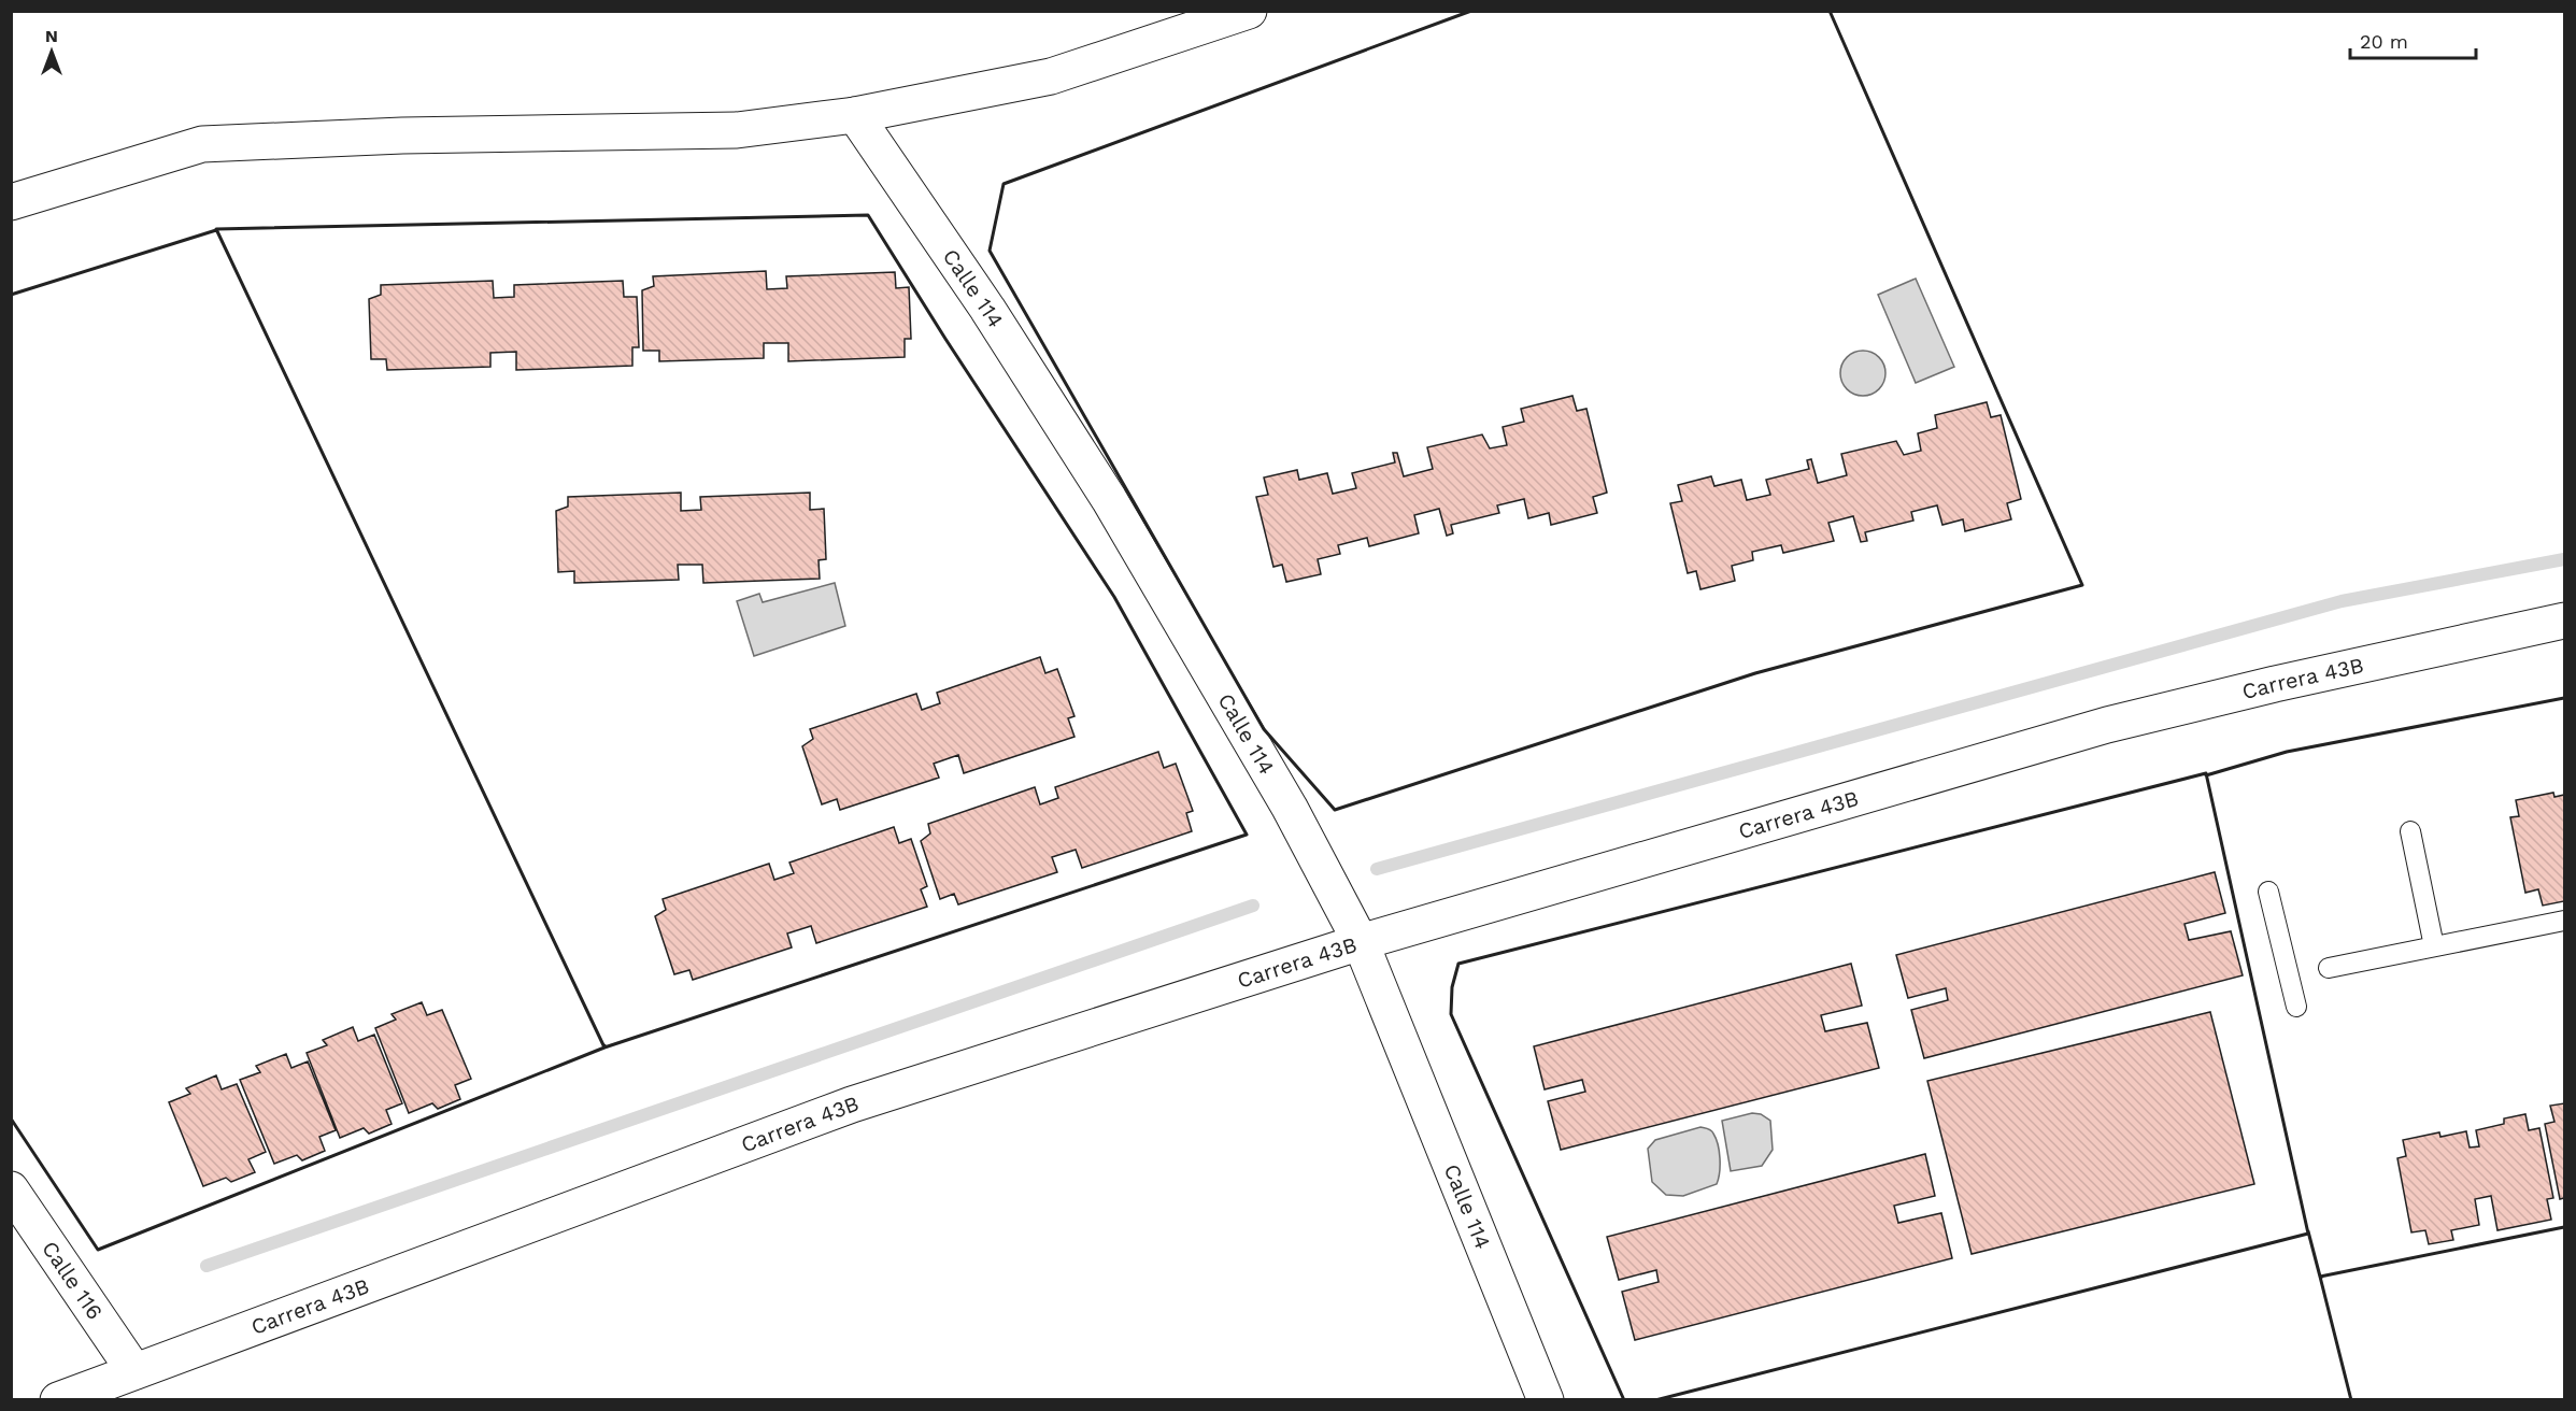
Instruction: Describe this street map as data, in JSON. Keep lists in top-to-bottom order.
{
  "streets": {
    "street": ["Calle 114", "Carrera 43B", "Calle 116"]
  },
  "crossings": [
    ["Calle 114", "Carrera 43B"],
    ["Carrera 43B", "Calle 116"]
  ],
  "scale_bar": "20 m",
  "north": "top"
}
